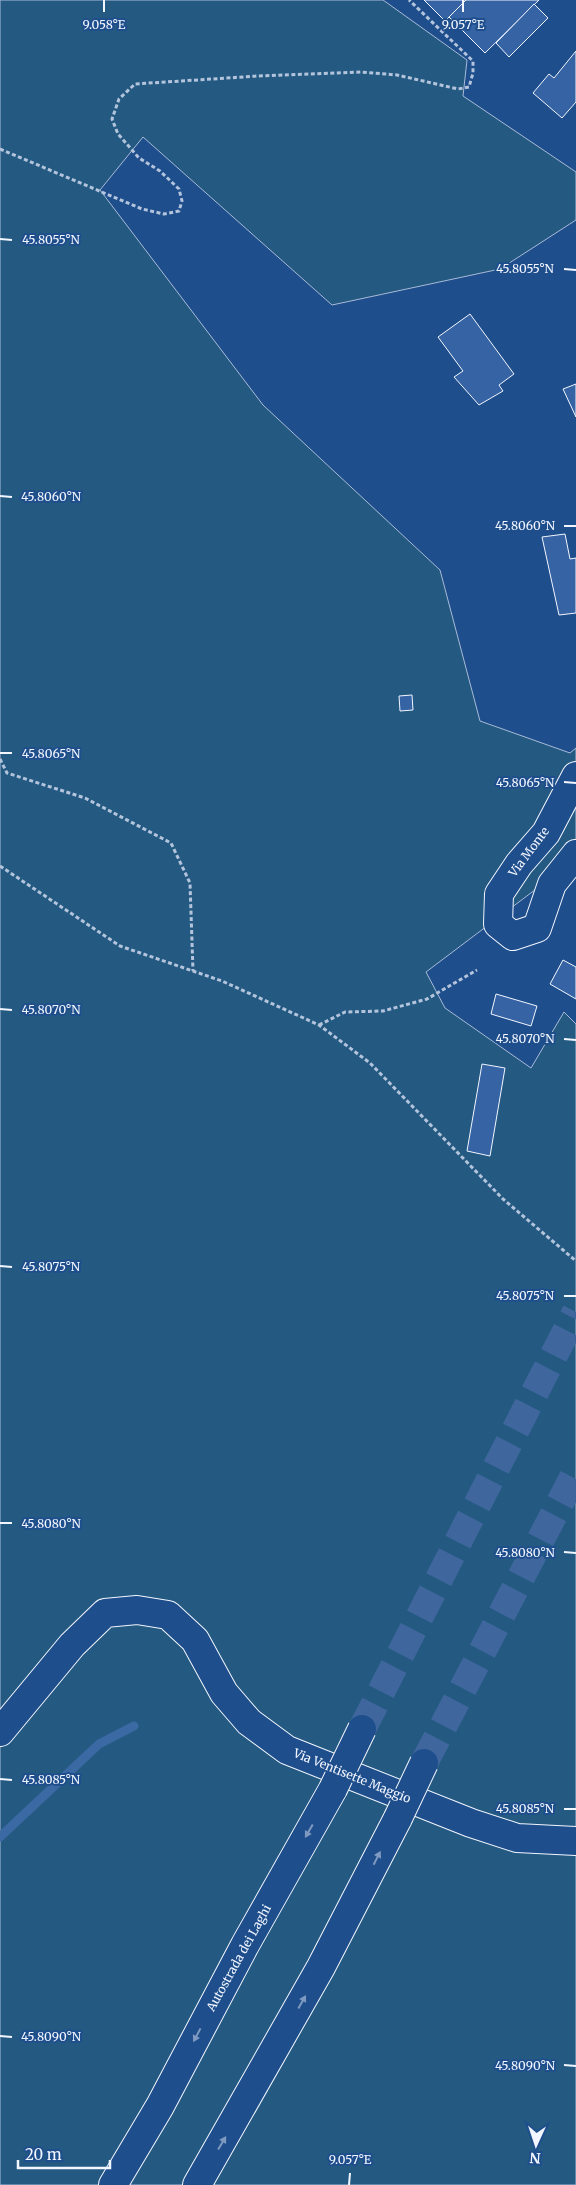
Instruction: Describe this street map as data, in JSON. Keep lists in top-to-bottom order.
{
  "streets": {
    "main road": ["Via Monte", "Via Ventisette Maggio", "Autostrada dei Laghi"]
  },
  "scale_bar": "20 m",
  "north": "bottom",
  "coordinates": [
    "9.058°E",
    "9.057°E",
    "45.8055°N",
    "45.8060°N",
    "45.8065°N",
    "45.8070°N",
    "45.8075°N",
    "45.8080°N",
    "45.8085°N",
    "45.8090°N"
  ]
}
